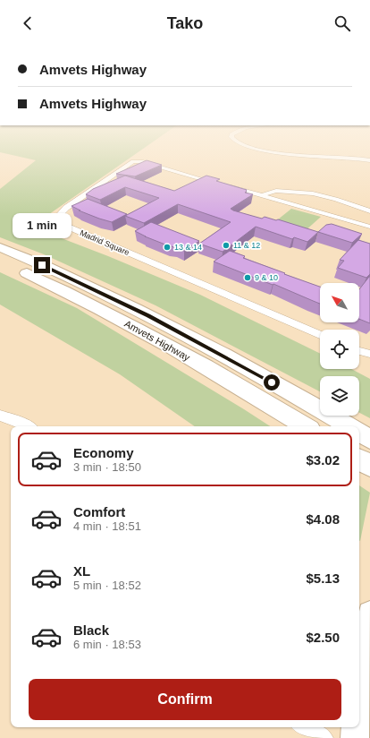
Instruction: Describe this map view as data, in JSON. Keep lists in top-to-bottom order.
{
  "streets": {
    "highway": ["Amvets Highway"],
    "street": ["Madrid Square"]
  },
  "places": ["11 & 12", "13 & 14", "9 & 10"],
  "north": "top left",
  "page": {
    "header": "Tako",
    "banner": ["Amvets Highway", "Amvets Highway"],
    "bubble": "1 min",
    "list": [
      {
        "name": "Economy",
        "note": "3 min · 18:50",
        "value": "$3.02"
      },
      {
        "name": "Comfort",
        "note": "4 min · 18:51",
        "value": "$4.08"
      },
      {
        "name": "XL",
        "note": "5 min · 18:52",
        "value": "$5.13"
      },
      {
        "name": "Black",
        "note": "6 min · 18:53",
        "value": "$2.50"
      }
    ],
    "buttons": "Confirm"
  }
}
